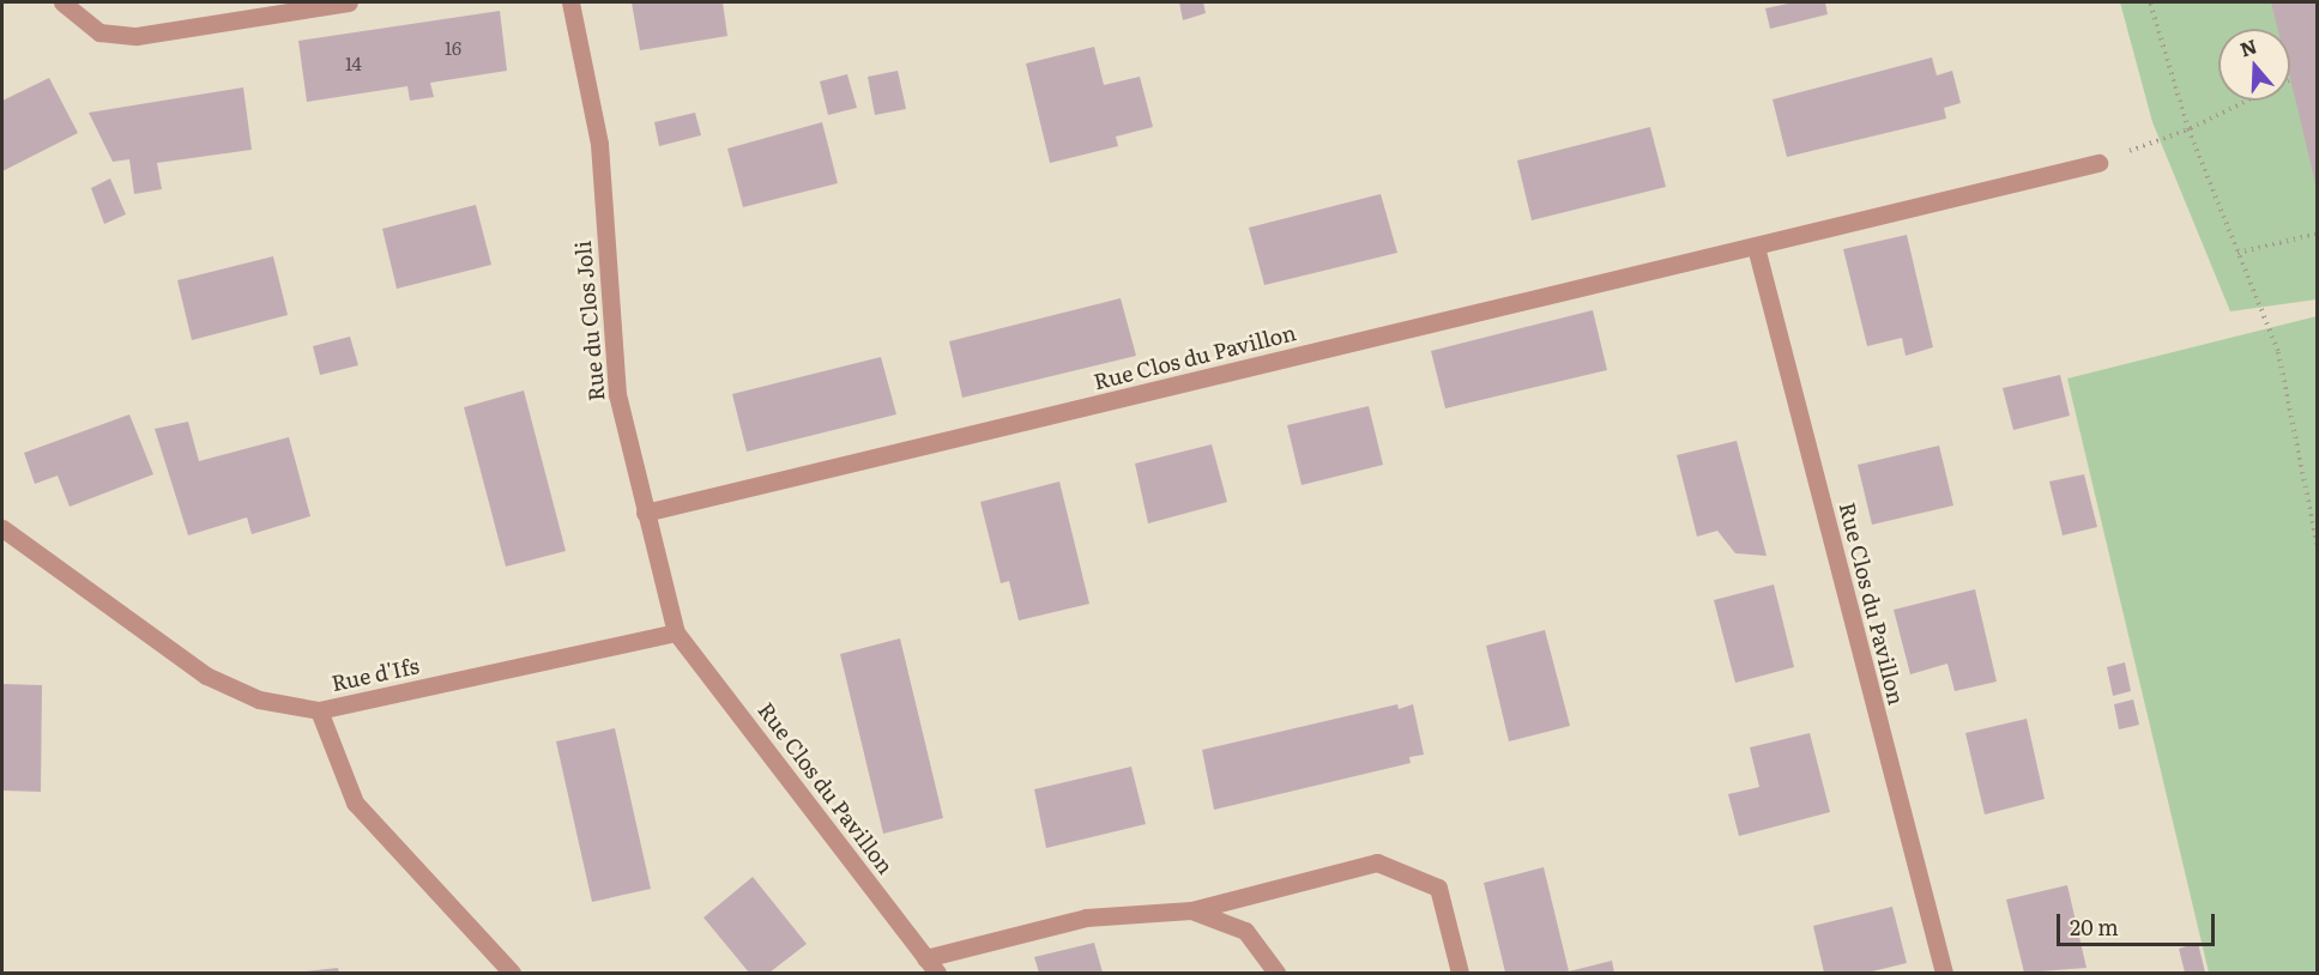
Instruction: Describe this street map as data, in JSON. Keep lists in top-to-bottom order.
{
  "streets": {
    "street": ["Rue du Clos Joli", "Rue Clos du Pavillon", "Rue d'Ifs"]
  },
  "crossings": [
    ["Rue du Clos Joli", "Rue Clos du Pavillon"],
    ["Rue du Clos Joli", "Rue d'Ifs"],
    ["Rue Clos du Pavillon", "Rue d'Ifs"]
  ],
  "house_numbers": ["16", "14"],
  "scale_bar": "20 m",
  "north": "top"
}
